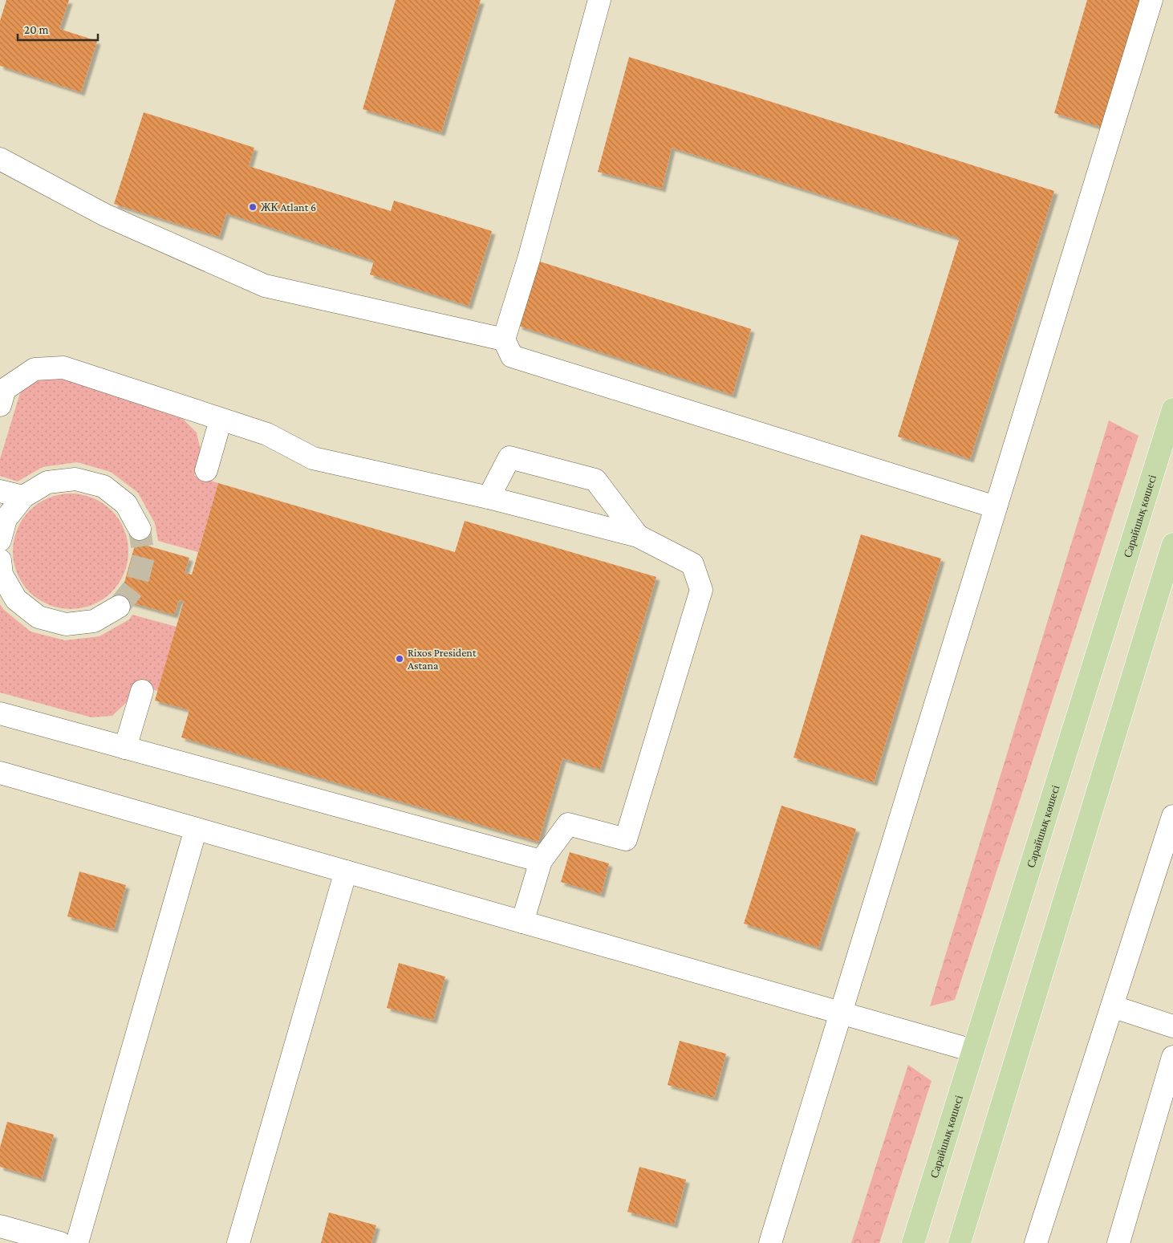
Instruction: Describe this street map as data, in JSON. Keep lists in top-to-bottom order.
{
  "streets": {
    "main road": ["Сарайшық көшесі"]
  },
  "places": ["ЖК Atlant 6", "Rixos President Astana"],
  "scale_bar": "20 m"
}
